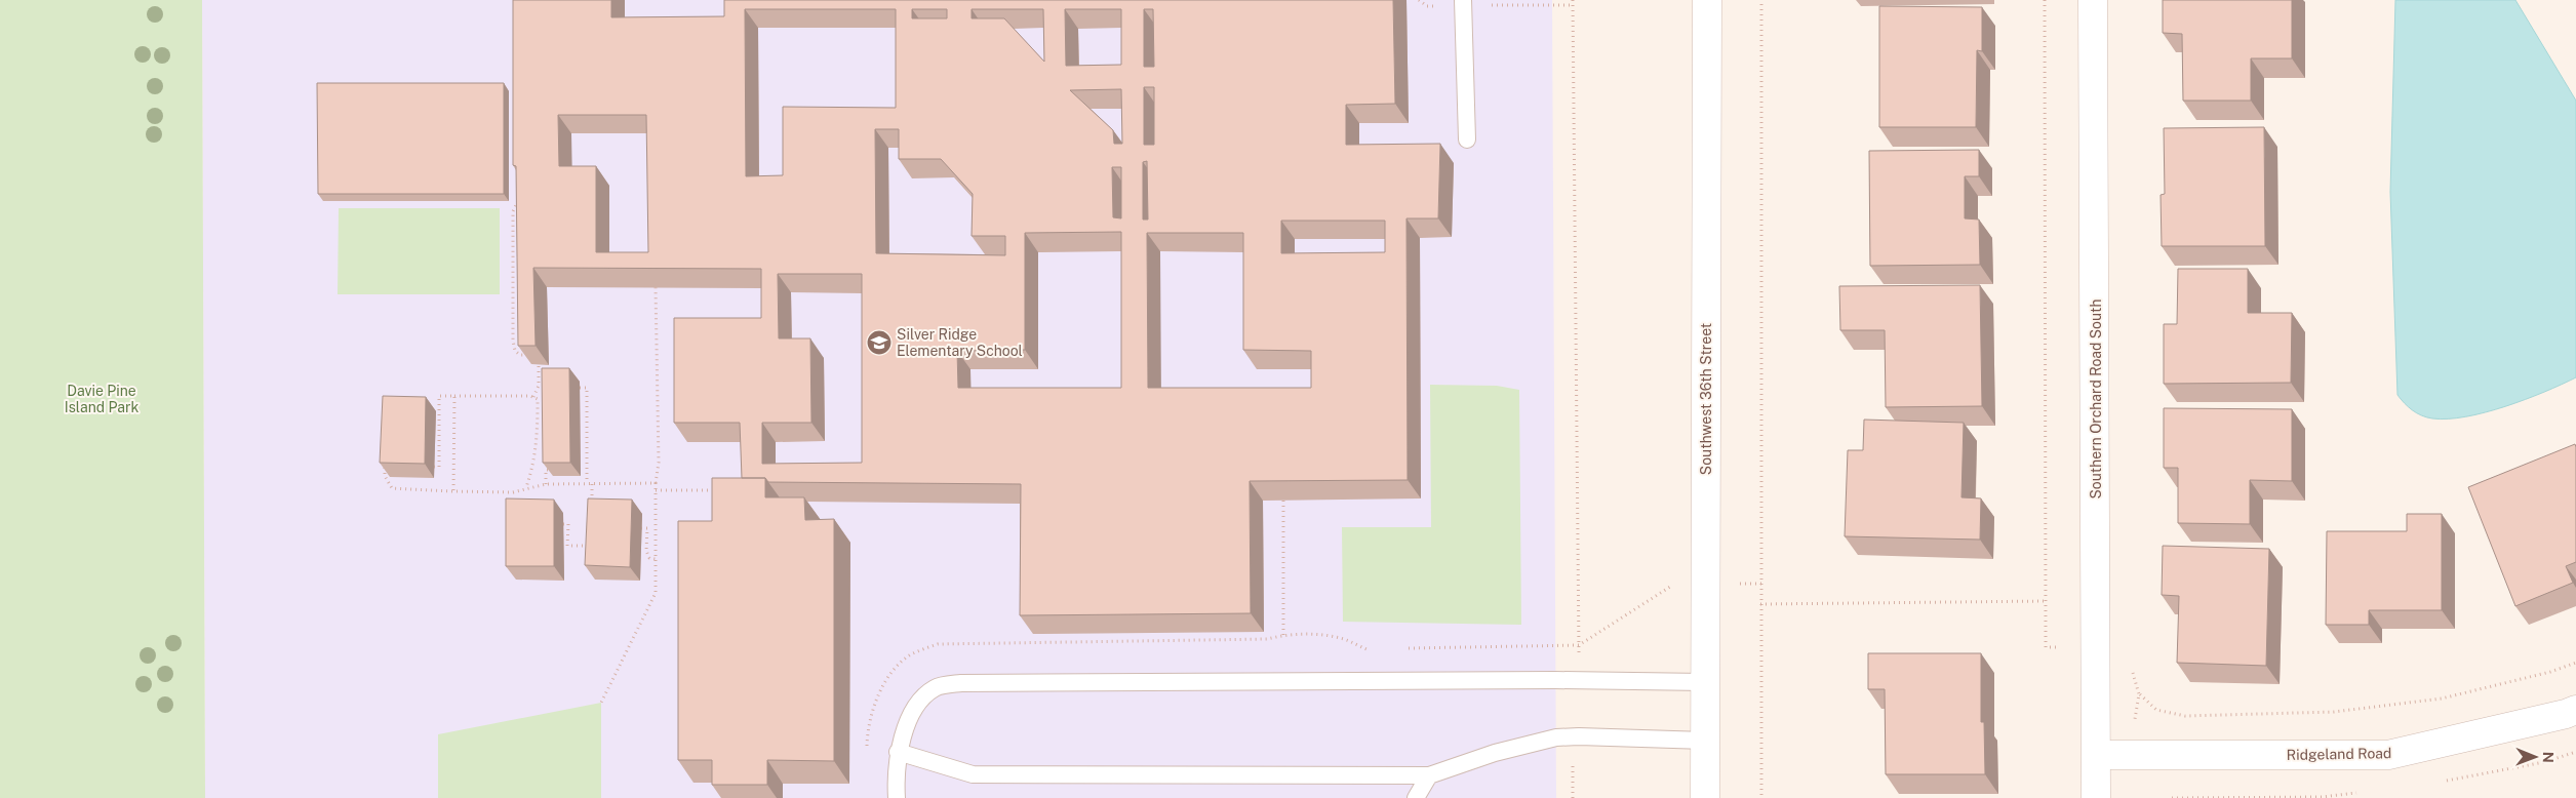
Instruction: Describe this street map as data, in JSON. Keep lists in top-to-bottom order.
{
  "streets": {
    "street": ["Southwest 36th Street", "Southern Orchard Road South", "Ridgeland Road"]
  },
  "crossings": [
    ["Southern Orchard Road South", "Ridgeland Road"]
  ],
  "parks": ["Davie Pine Island Park"],
  "places": {
    "school or university": ["Silver Ridge Elementary School"]
  },
  "north": "right"
}
